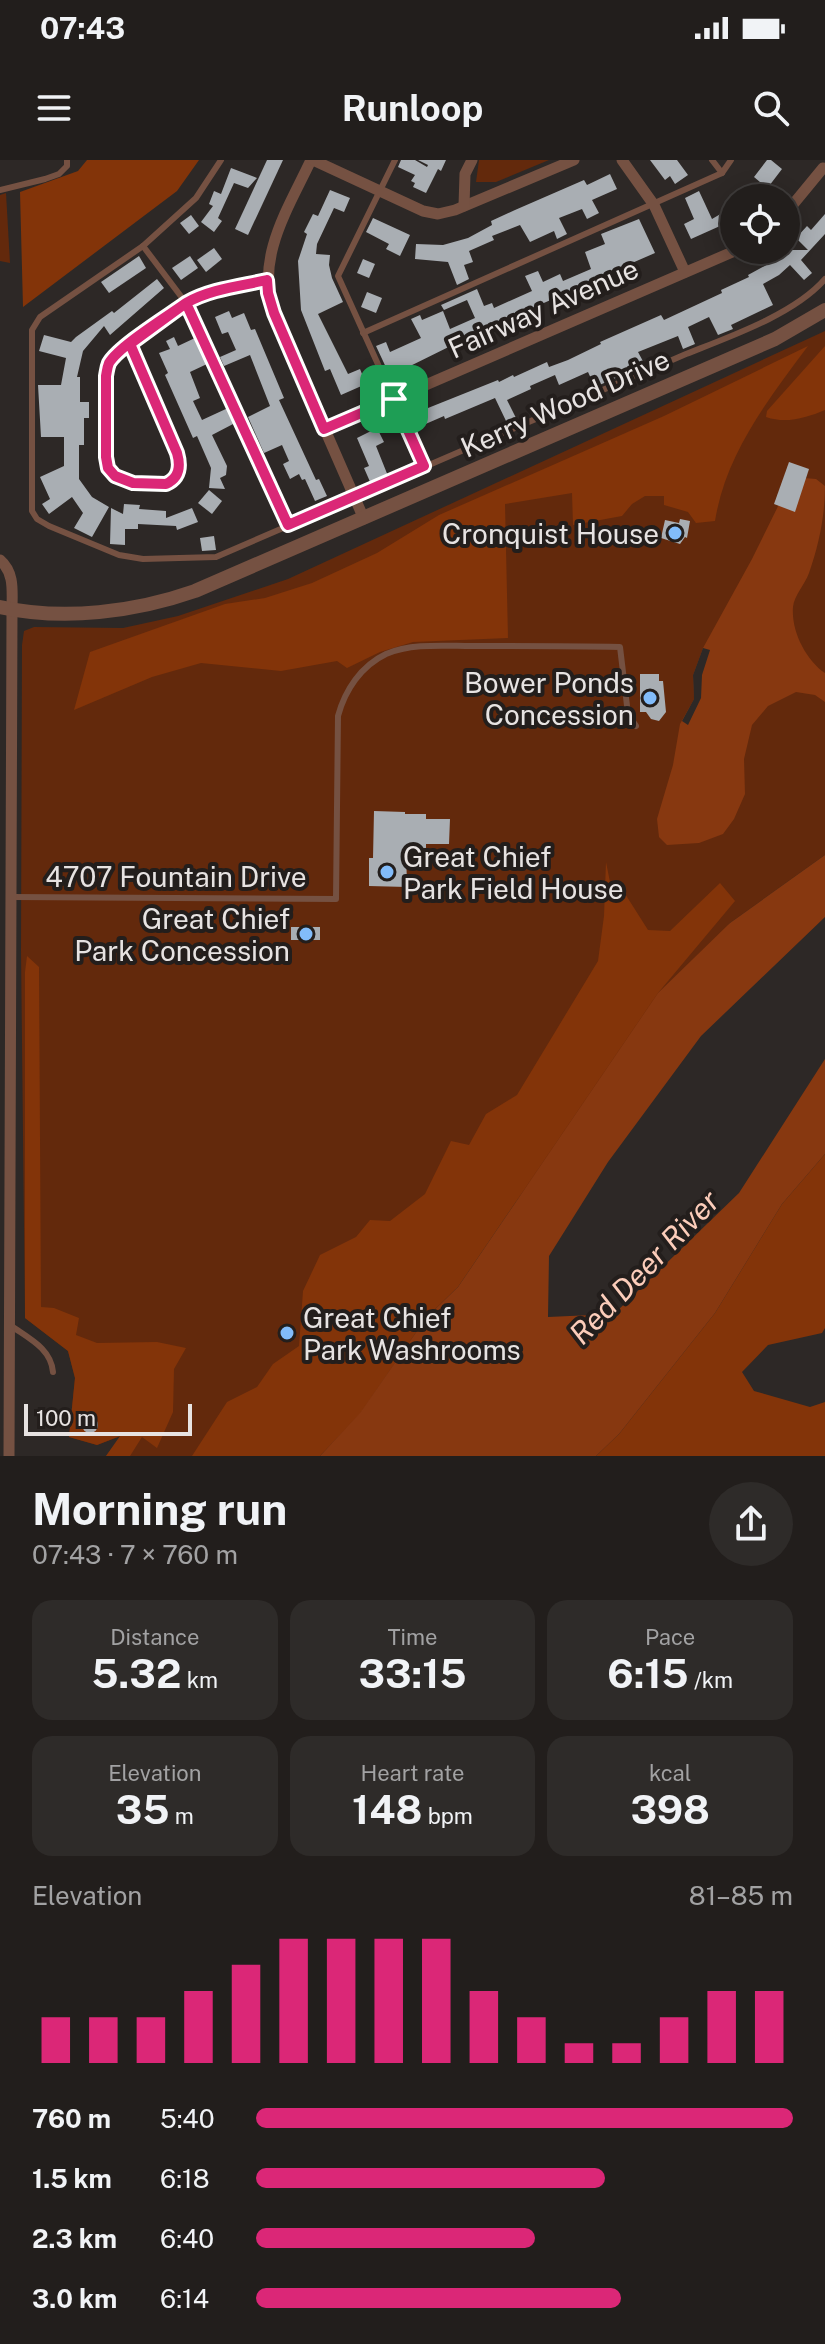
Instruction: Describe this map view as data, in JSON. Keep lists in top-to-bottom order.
{
  "streets": {
    "street": ["Fairway Avenue", "Kerry Wood Drive"],
    "lane": ["4707 Fountain Drive"]
  },
  "water": ["Red Deer River"],
  "places": [
    "Cronquist House",
    "Bower Ponds Concession",
    "Great Chief Park Field House",
    "Great Chief Park Concession",
    "Great Chief Park Washrooms"
  ],
  "scale_bar": "100 m",
  "page": {
    "status": "07:43",
    "header": "Runloop",
    "scale": "100 m",
    "heading": ["Morning run", "07:43 · 7 × 760 m"],
    "stats": [
      ["Distance", "5.32 km"],
      ["Time", "33:15"],
      ["Pace", "6:15 /km"],
      ["Elevation", "35 m"],
      ["Heart rate", "148 bpm"],
      ["kcal", "398"]
    ],
    "chart": ["Elevation", "81–85 m"],
    "list": [
      {
        "name": "760 m",
        "note": "5:40"
      },
      {
        "name": "1.5 km",
        "note": "6:18"
      },
      {
        "name": "2.3 km",
        "note": "6:40"
      },
      {
        "name": "3.0 km",
        "note": "6:14"
      }
    ]
  }
}
